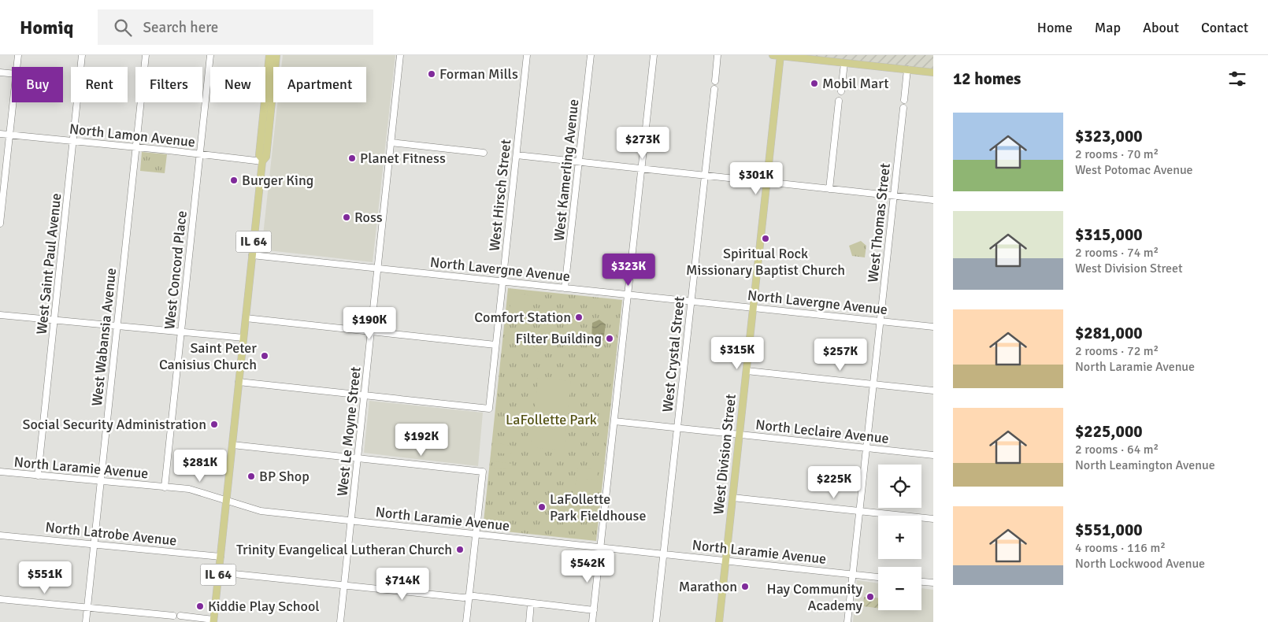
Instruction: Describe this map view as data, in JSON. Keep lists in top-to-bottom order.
{
  "streets": {
    "main road": ["IL 64", "West Division Street"],
    "street": [
      "North Lamon Avenue",
      "West Kamerling Avenue",
      "West Hirsch Street",
      "West Thomas Street",
      "West Saint Paul Avenue",
      "North Lavergne Avenue",
      "West Concord Place",
      "West Wabansia Avenue",
      "West Crystal Street",
      "West Le Moyne Street",
      "North Leclaire Avenue",
      "North Laramie Avenue",
      "North Latrobe Avenue"
    ]
  },
  "crossings": [
    ["North Lamon Avenue", "IL 64"],
    ["North Lamon Avenue", "West Saint Paul Avenue"],
    ["North Lamon Avenue", "West Concord Place"],
    ["North Lamon Avenue", "West Wabansia Avenue"],
    ["West Kamerling Avenue", "North Lavergne Avenue"],
    ["West Hirsch Street", "North Lavergne Avenue"],
    ["West Hirsch Street", "West Le Moyne Street"],
    ["West Thomas Street", "North Lavergne Avenue"],
    ["West Thomas Street", "North Leclaire Avenue"],
    ["West Thomas Street", "North Laramie Avenue"],
    ["IL 64", "North Lavergne Avenue"],
    ["IL 64", "North Laramie Avenue"],
    ["IL 64", "North Latrobe Avenue"],
    ["West Saint Paul Avenue", "North Laramie Avenue"],
    ["North Lavergne Avenue", "West Crystal Street"],
    ["North Lavergne Avenue", "West Le Moyne Street"],
    ["North Lavergne Avenue", "West Division Street"],
    ["West Concord Place", "North Laramie Avenue"],
    ["West Wabansia Avenue", "North Laramie Avenue"],
    ["West Wabansia Avenue", "North Latrobe Avenue"],
    ["West Crystal Street", "North Leclaire Avenue"],
    ["West Crystal Street", "North Laramie Avenue"],
    ["West Le Moyne Street", "North Laramie Avenue"],
    ["North Leclaire Avenue", "West Division Street"],
    ["West Division Street", "North Laramie Avenue"]
  ],
  "parks": ["LaFollette Park"],
  "places": [
    "Forman Mills",
    "Mobil Mart",
    "Planet Fitness",
    "Burger King",
    "Ross",
    "Spiritual Rock Missionary Baptist Church",
    "Comfort Station",
    "Filter Building",
    "Saint Peter Canisius Church",
    "Social Security Administration",
    "BP Shop",
    "LaFollette Park Fieldhouse",
    "Trinity Evangelical Lutheran Church",
    "Marathon",
    "Hay Community Academy",
    "Kiddie Play School"
  ],
  "page": {
    "header": "Homiq",
    "search": "Search here",
    "nav": [
      "Home",
      "Map",
      "About",
      "Contact"
    ],
    "heading": "12 homes",
    "chip": [
      "Buy",
      "Rent",
      "Filters",
      "New",
      "Apartment"
    ],
    "list": [
      {
        "name": "$323,000",
        "note": "2 rooms · 70 m² · West Potomac Avenue"
      },
      {
        "name": "$315,000",
        "note": "2 rooms · 74 m² · West Division Street"
      },
      {
        "name": "$281,000",
        "note": "2 rooms · 72 m² · North Laramie Avenue"
      },
      {
        "name": "$225,000",
        "note": "2 rooms · 64 m² · North Leamington Avenue"
      },
      {
        "name": "$551,000",
        "note": "4 rooms · 116 m² · North Lockwood Avenue"
      }
    ],
    "price": [
      "$273K",
      "$301K",
      "$323K",
      "$190K",
      "$315K",
      "$257K",
      "$192K",
      "$281K",
      "$225K",
      "$542K",
      "$551K",
      "$714K"
    ],
    "map_buttons": ["+", "−"]
  }
}
